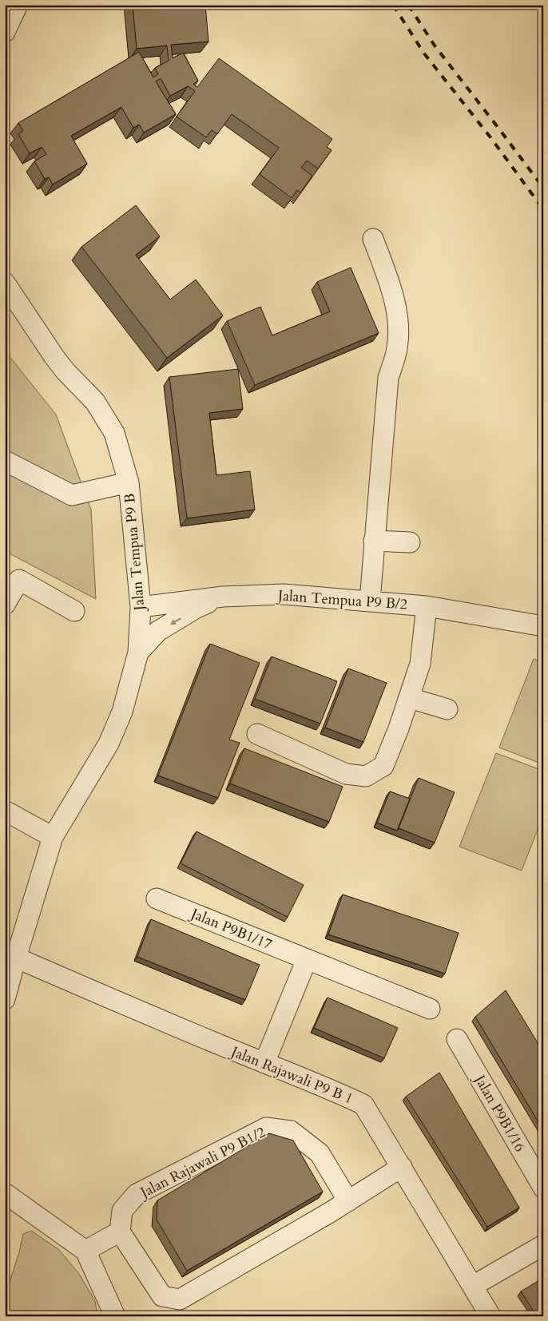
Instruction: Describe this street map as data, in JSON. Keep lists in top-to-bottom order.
{
  "streets": {
    "street": [
      "Jalan Tempua P9 B",
      "Jalan Tempua P9 B/2",
      "Jalan P9B1/17",
      "Jalan Rajawali P9 B 1",
      "Jalan P9B1/16",
      "Jalan Rajawali P9 B1/2"
    ]
  },
  "crossings": [
    ["Jalan Tempua P9 B", "Jalan Tempua P9 B/2"],
    ["Jalan Tempua P9 B", "Jalan Rajawali P9 B 1"]
  ]
}
